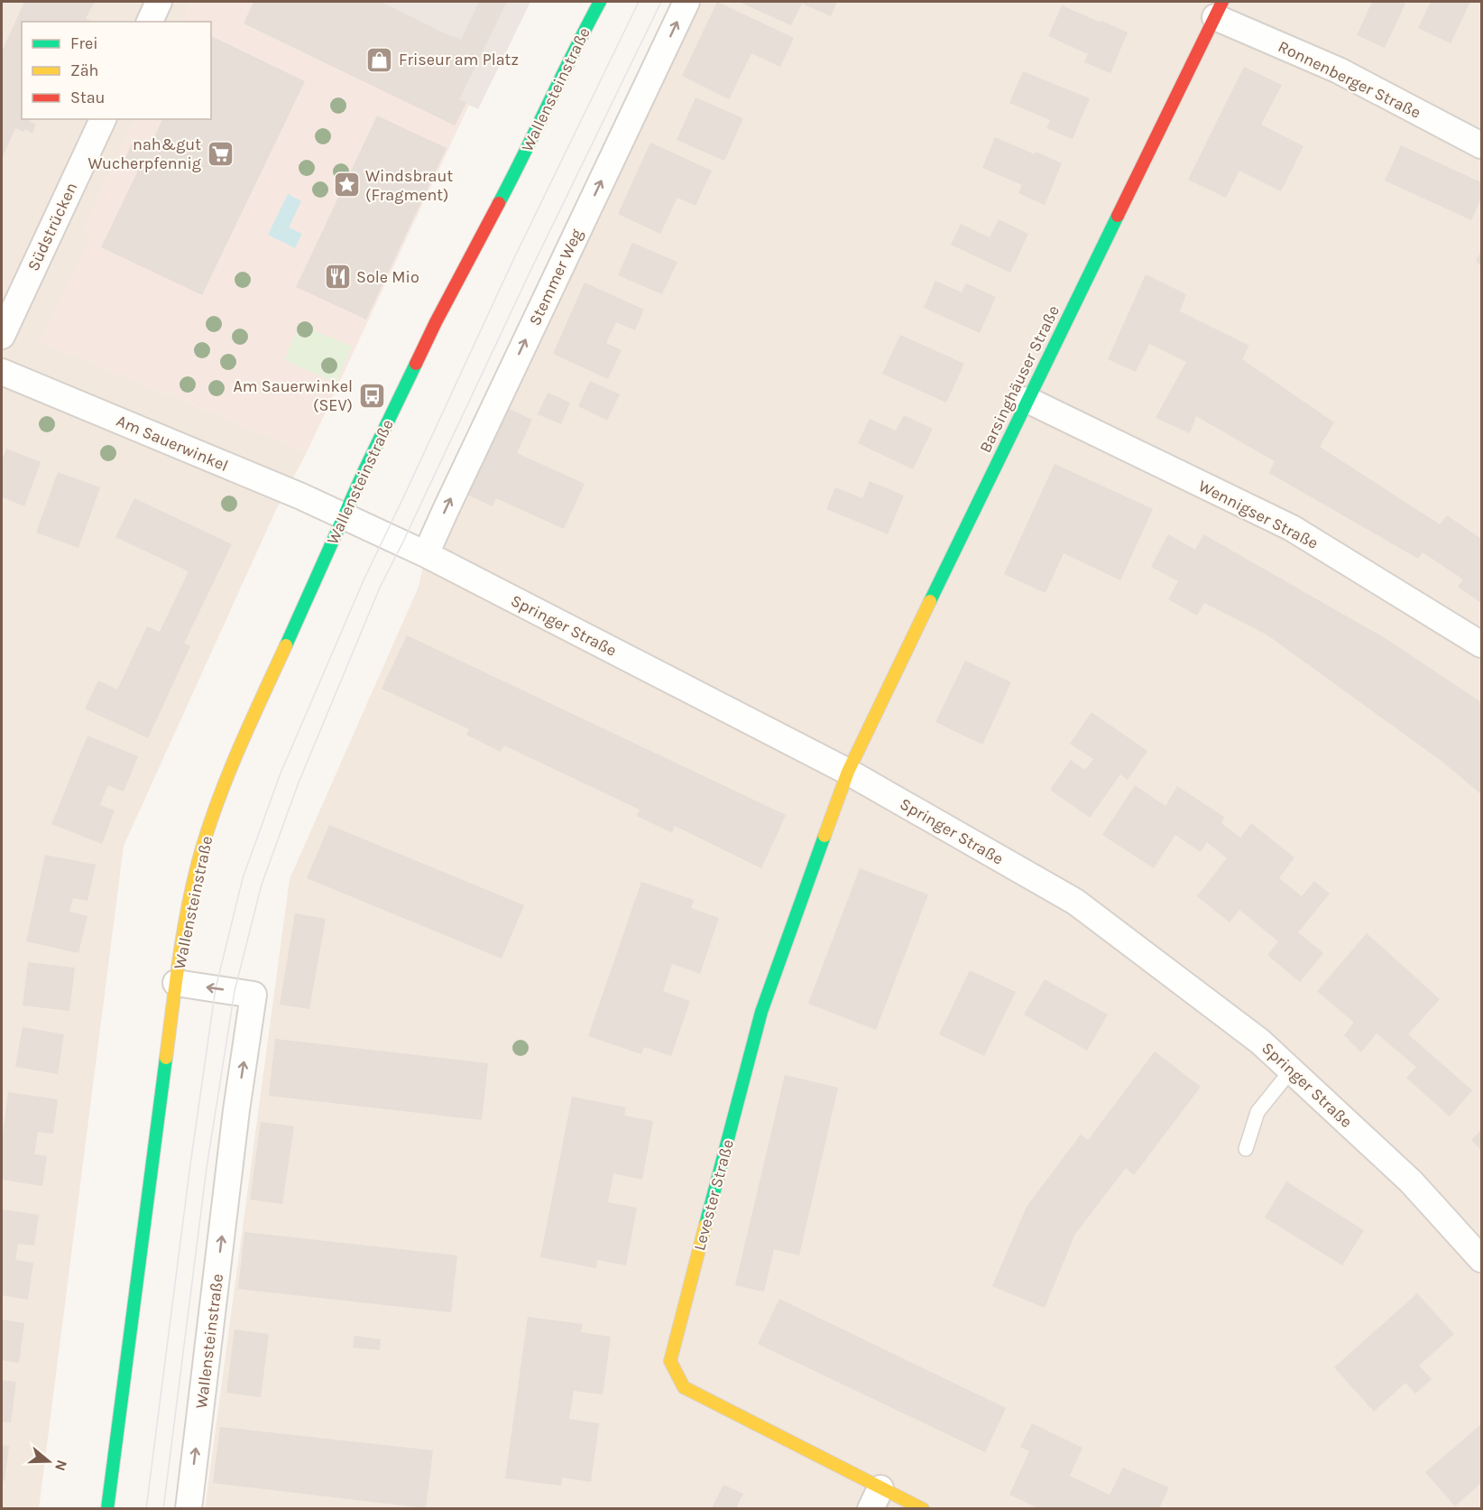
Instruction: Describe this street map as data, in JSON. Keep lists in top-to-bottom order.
{
  "streets": {
    "street": [
      "Ronnenberger Straße",
      "Wallensteinstraße",
      "Südstrücken",
      "Stemmer Weg",
      "Barsinghäuser Straße",
      "Am Sauerwinkel",
      "Wennigser Straße",
      "Springer Straße",
      "Levester Straße"
    ]
  },
  "crossings": [
    ["Ronnenberger Straße", "Barsinghäuser Straße"],
    ["Wallensteinstraße", "Am Sauerwinkel"],
    ["Wallensteinstraße", "Springer Straße"],
    ["Stemmer Weg", "Springer Straße"],
    ["Barsinghäuser Straße", "Wennigser Straße"],
    ["Barsinghäuser Straße", "Springer Straße"],
    ["Barsinghäuser Straße", "Levester Straße"],
    ["Am Sauerwinkel", "Springer Straße"],
    ["Springer Straße", "Levester Straße"]
  ],
  "one_way": ["Stemmer Weg"],
  "places": {
    "shop": ["Friseur am Platz"],
    "supermarket": ["nah&gut Wucherpfennig"],
    "place": ["Windsbraut (Fragment)"],
    "restaurant": ["Sole Mio"],
    "bus stop": ["Am Sauerwinkel (SEV)"]
  },
  "legend": ["Frei", "Zäh", "Stau"],
  "north": "right"
}
